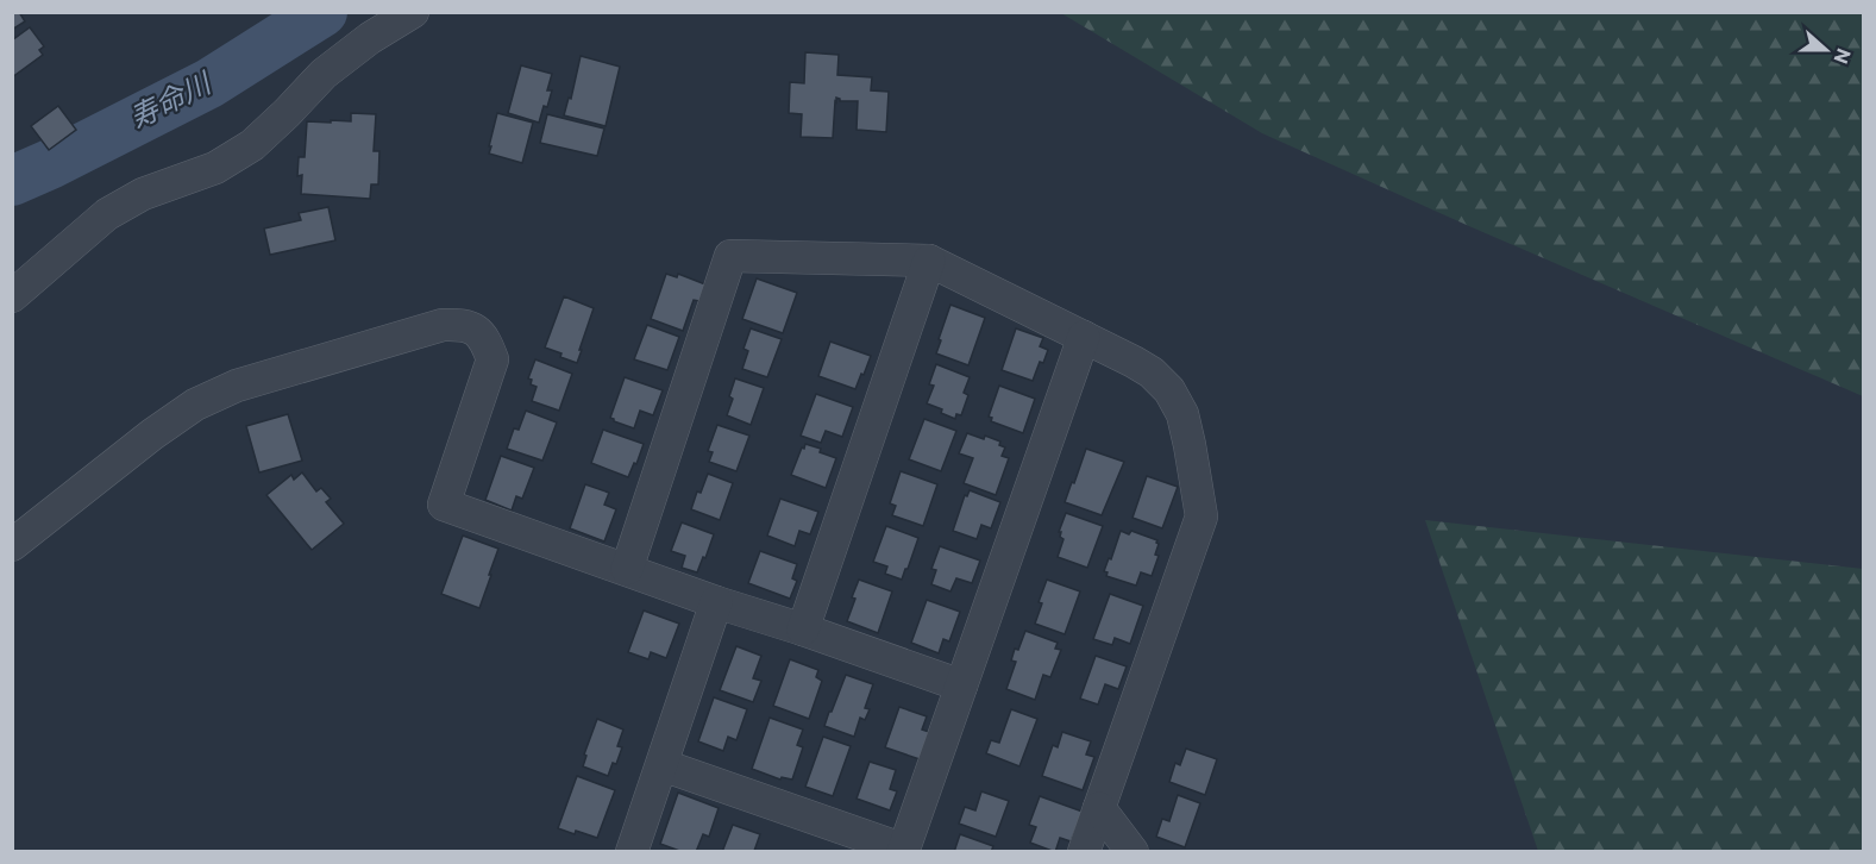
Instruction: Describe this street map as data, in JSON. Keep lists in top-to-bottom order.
{
  "water": ["寿命川"],
  "north": "right"
}
